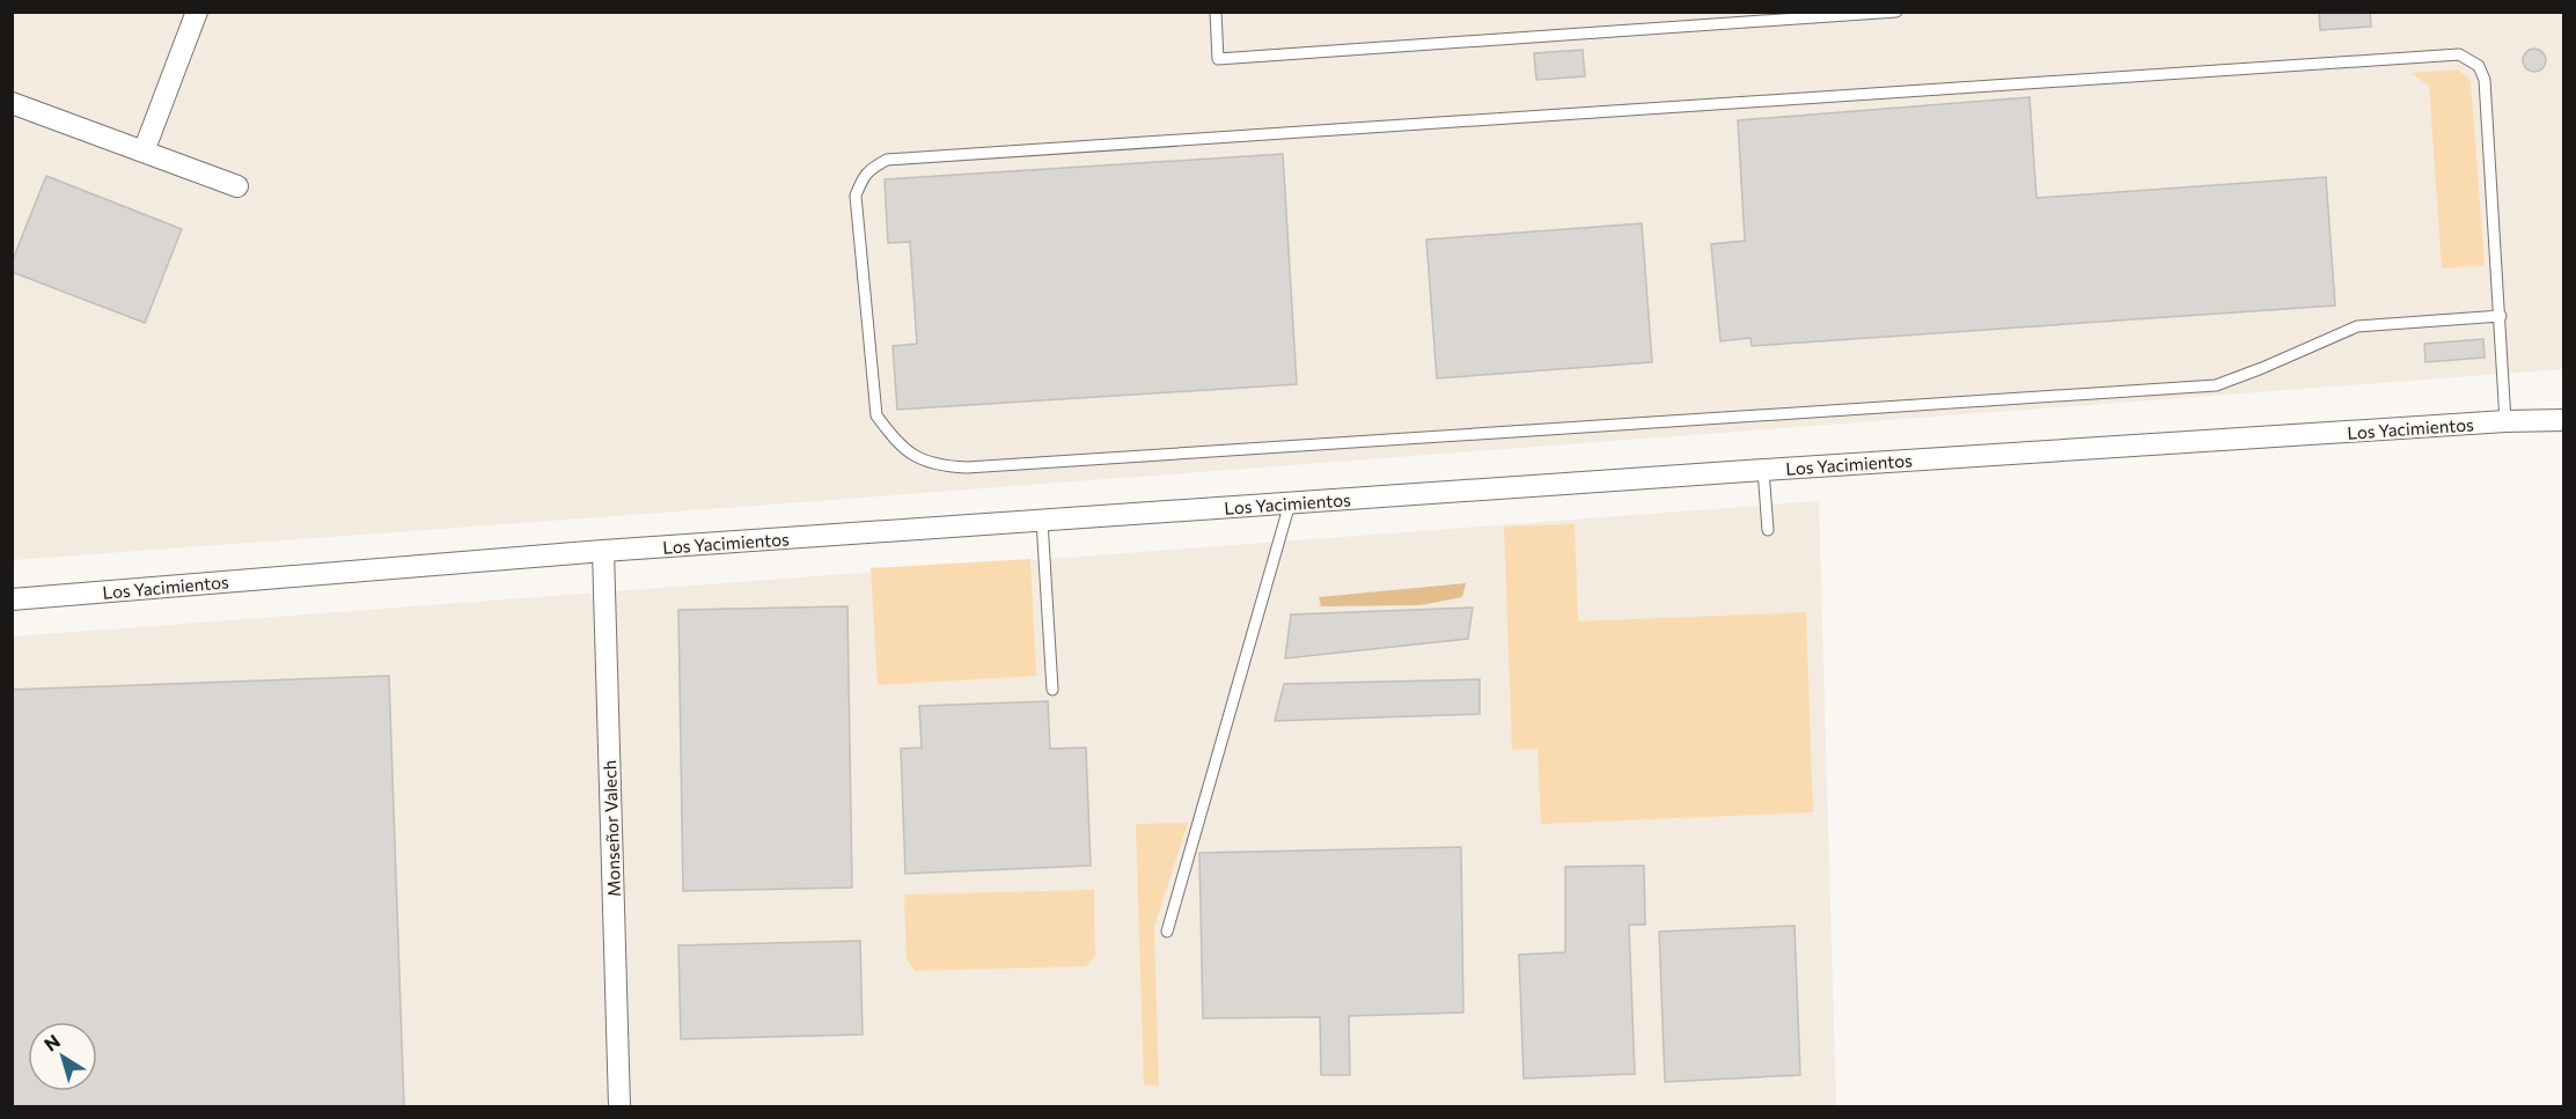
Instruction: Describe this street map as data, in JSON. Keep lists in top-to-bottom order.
{
  "streets": {
    "street": ["Los Yacimientos", "Monseñor Valech"]
  },
  "crossings": [
    ["Los Yacimientos", "Monseñor Valech"]
  ],
  "north": "top left"
}
